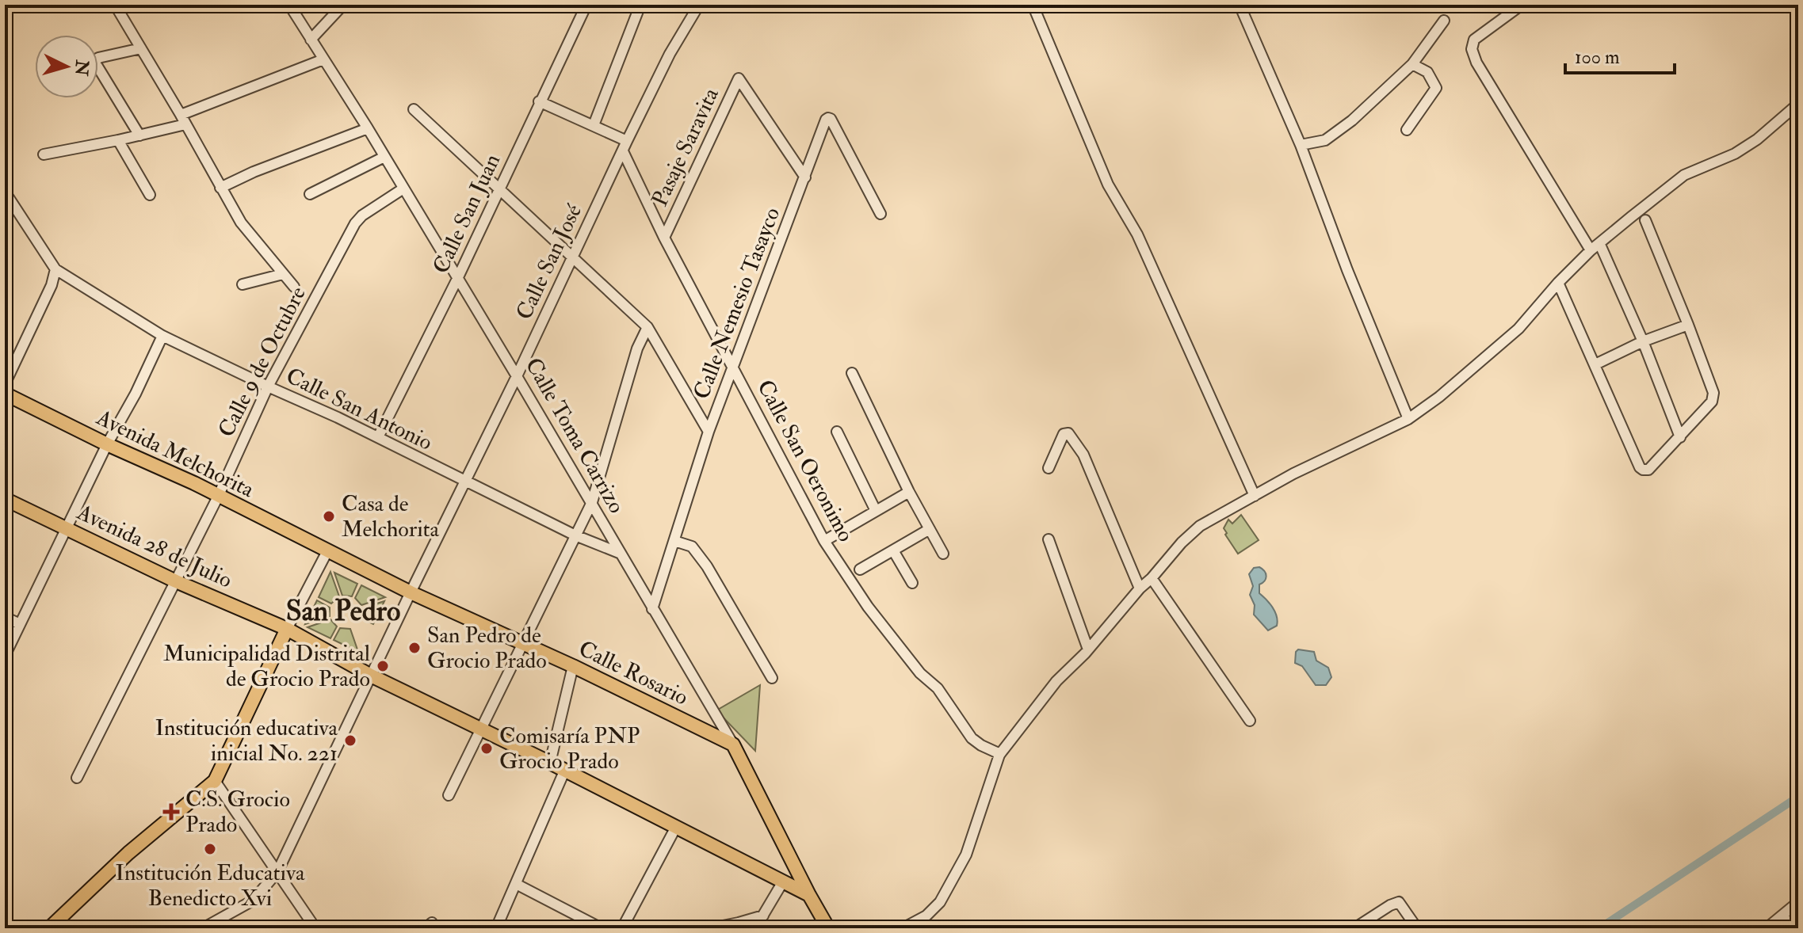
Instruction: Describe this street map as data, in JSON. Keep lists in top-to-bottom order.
{
  "streets": {
    "main road": [
      "Calle Toma Carrizo",
      "Avenida Melchorita",
      "Avenida 28 de Julio",
      "Calle Rosario"
    ],
    "street": [
      "Pasaje Saravita",
      "Calle San Juan",
      "Calle San José",
      "Calle Nemesio Tasayco",
      "Calle 9 de Octubre",
      "Calle San Antonio",
      "Calle San Oeronimo"
    ]
  },
  "crossings": [
    ["Pasaje Saravita", "Calle Nemesio Tasayco"],
    ["Pasaje Saravita", "Calle San Oeronimo"],
    ["Calle San Juan", "Calle San Antonio"],
    ["Calle San Juan", "Calle Toma Carrizo"],
    ["Calle San José", "Calle San Antonio"],
    ["Calle San José", "Calle Toma Carrizo"],
    ["Calle San José", "Avenida Melchorita"],
    ["Calle San José", "Calle San Oeronimo"],
    ["Calle San José", "Avenida 28 de Julio"],
    ["Calle San José", "Calle Rosario"],
    ["Calle Nemesio Tasayco", "Calle Toma Carrizo"],
    ["Calle Nemesio Tasayco", "Calle San Oeronimo"],
    ["Calle 9 de Octubre", "Calle San Antonio"],
    ["Calle 9 de Octubre", "Calle Toma Carrizo"],
    ["Calle 9 de Octubre", "Avenida Melchorita"],
    ["Calle 9 de Octubre", "Avenida 28 de Julio"],
    ["Calle San Antonio", "Calle Toma Carrizo"],
    ["Calle Toma Carrizo", "Avenida 28 de Julio"],
    ["Calle Toma Carrizo", "Calle Rosario"],
    ["Avenida Melchorita", "Calle Rosario"]
  ],
  "districts": ["San Pedro"],
  "places": {
    "other": [
      "Casa de Melchorita",
      "San Pedro de Grocio Prado",
      "Municipalidad Distrital de Grocio Prado",
      "Institución educativa inicial No. 221",
      "Comisaría PNP Grocio Prado",
      "Institución Educativa Benedicto Xvi"
    ],
    "health": ["C.S. Grocio Prado"]
  },
  "scale_bar": "100 m",
  "north": "right"
}
